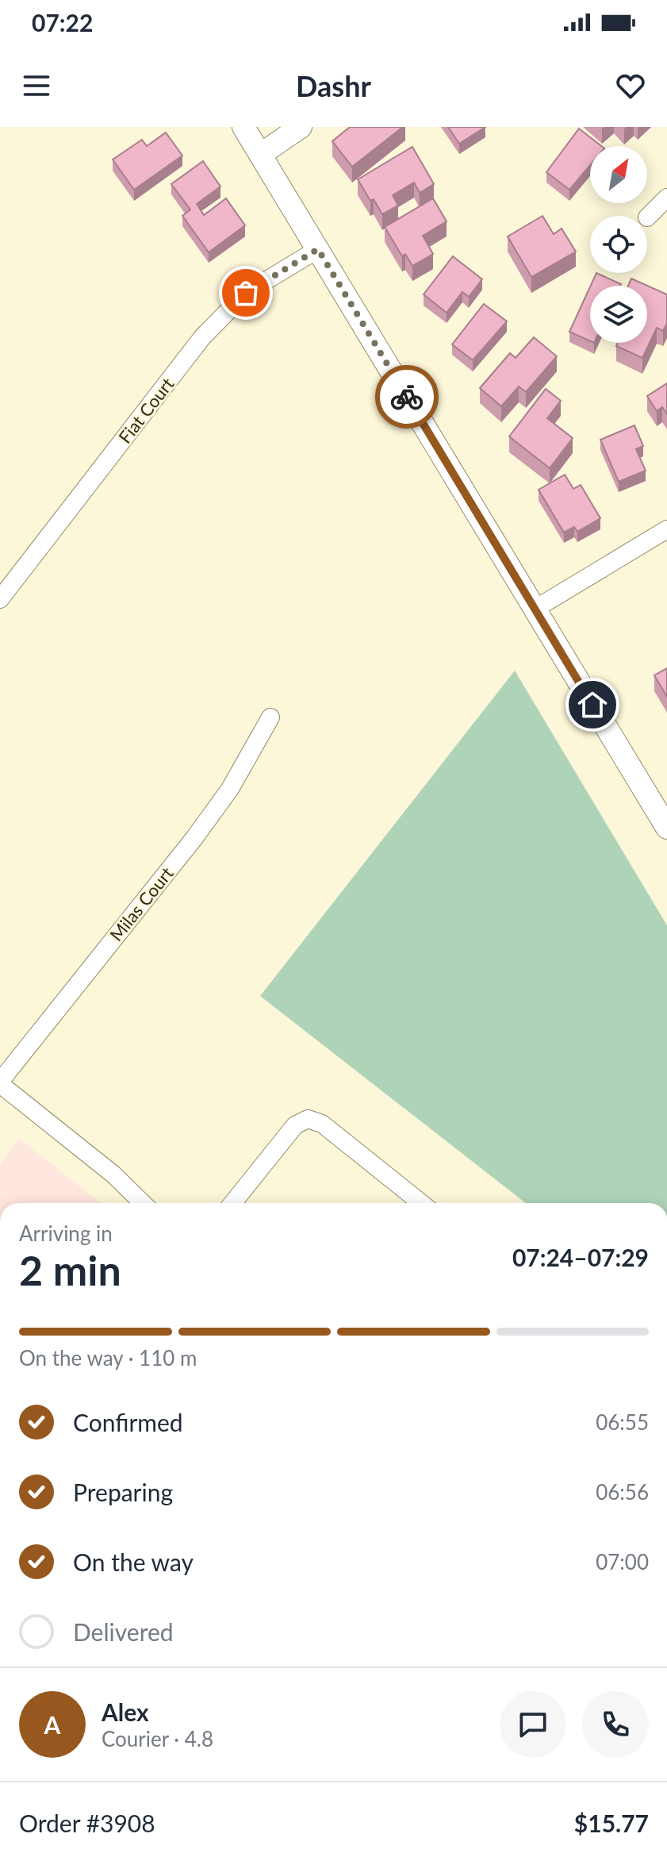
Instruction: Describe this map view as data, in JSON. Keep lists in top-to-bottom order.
{
  "streets": {
    "street": ["Fiat Court", "Milas Court"]
  },
  "north": "top right",
  "page": {
    "status": "07:22",
    "header": "Dashr",
    "heading": ["2 min", "Arriving in", "07:24–07:29"],
    "panel": [
      "Alex",
      "Courier · 4.8",
      "Order #3908",
      "$15.77"
    ],
    "bar": "On the way · 110 m",
    "list": [
      ["Confirmed", "06:55"],
      ["Preparing", "06:56"],
      ["On the way", "07:00"],
      "Delivered"
    ],
    "round": "A"
  }
}
